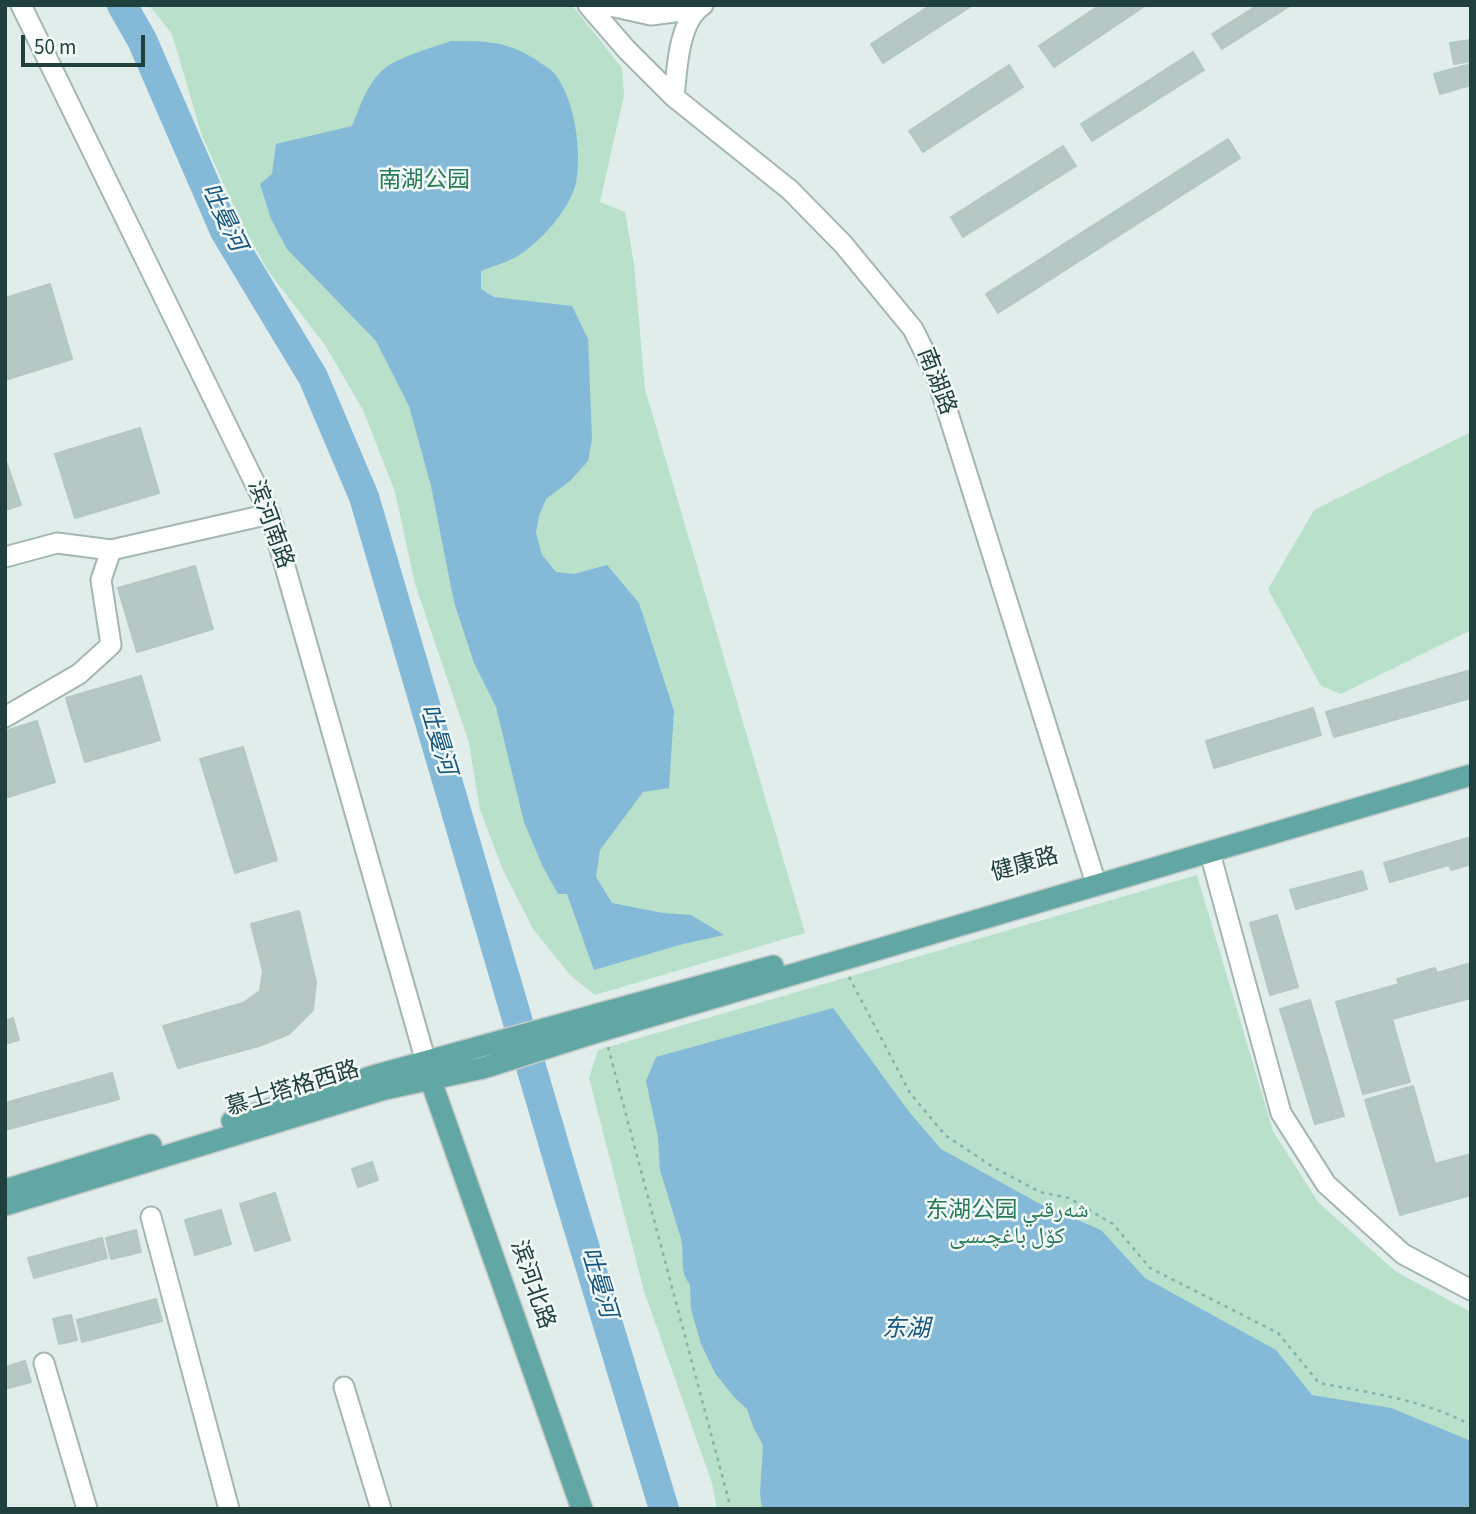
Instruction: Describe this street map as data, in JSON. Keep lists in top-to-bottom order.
{
  "streets": {
    "main road": ["健康路", "慕士塔格西路", "滨河北路"],
    "street": ["南湖路", "滨河南路"]
  },
  "crossings": [
    ["南湖路", "健康路"],
    ["滨河南路", "慕士塔格西路"],
    ["滨河南路", "滨河北路"],
    ["健康路", "慕士塔格西路"],
    ["慕士塔格西路", "滨河北路"]
  ],
  "water": ["吐曼河", "东湖"],
  "parks": ["南湖公园", "东湖公园 شەرقىي كۆل باغچىسى"],
  "scale_bar": "50 m"
}
